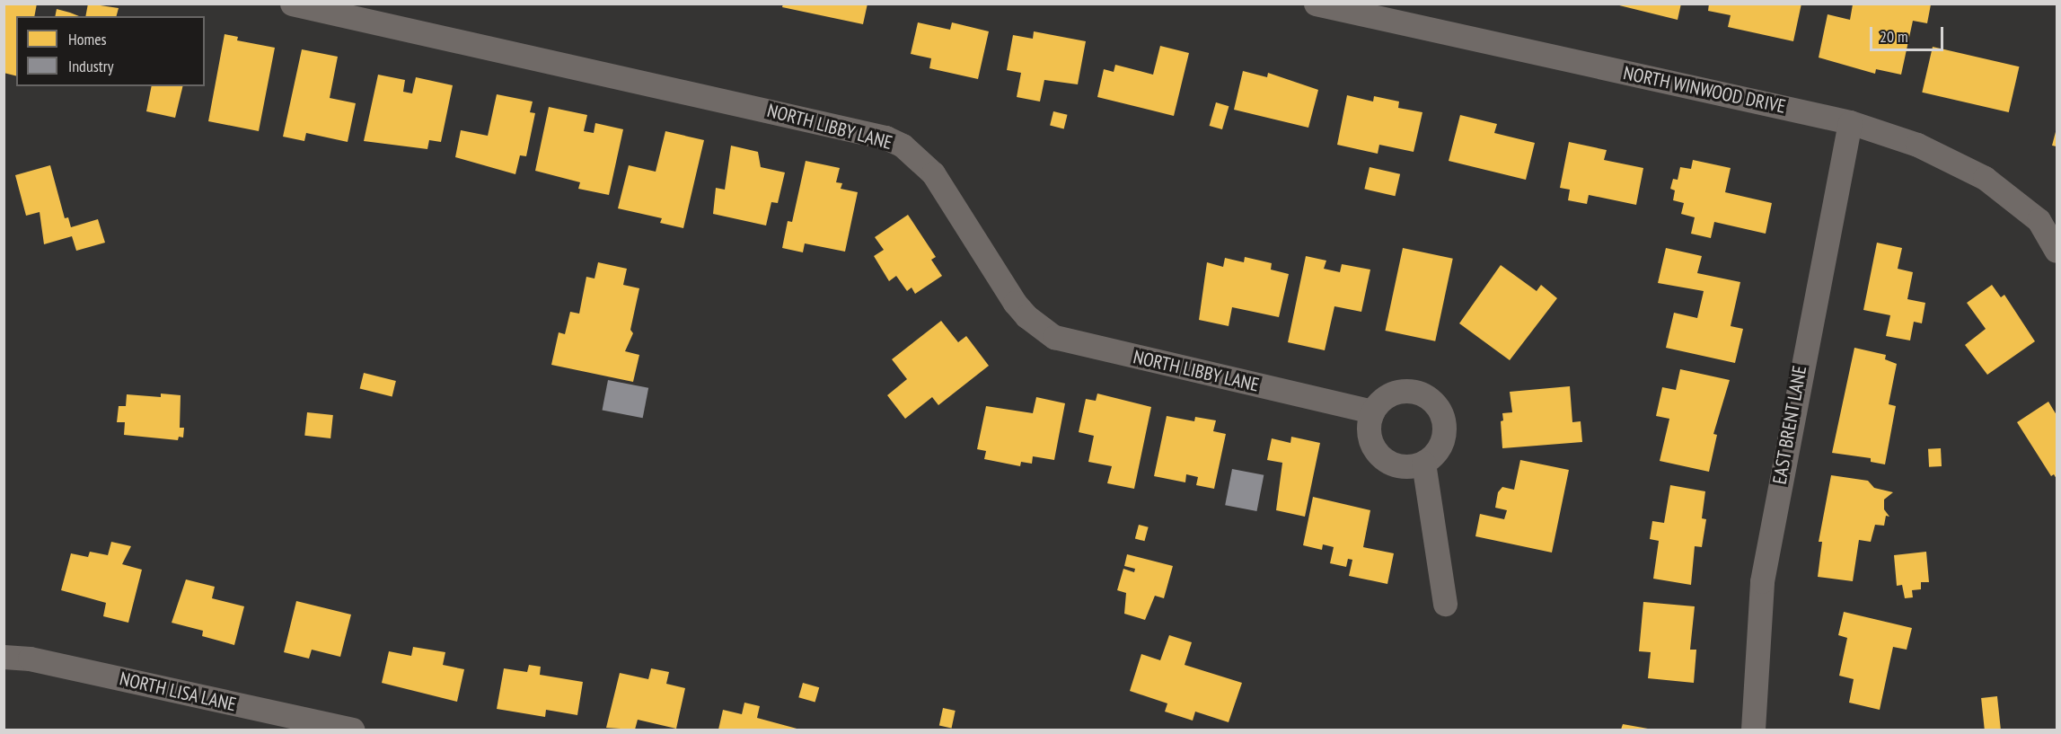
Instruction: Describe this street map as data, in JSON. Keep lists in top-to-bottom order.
{
  "streets": {
    "street": [
      "NORTH WINWOOD DRIVE",
      "NORTH LIBBY LANE",
      "EAST BRENT LANE",
      "NORTH LISA LANE"
    ]
  },
  "crossings": [
    ["NORTH WINWOOD DRIVE", "EAST BRENT LANE"]
  ],
  "legend": ["Homes", "Industry"],
  "scale_bar": "20 m"
}
